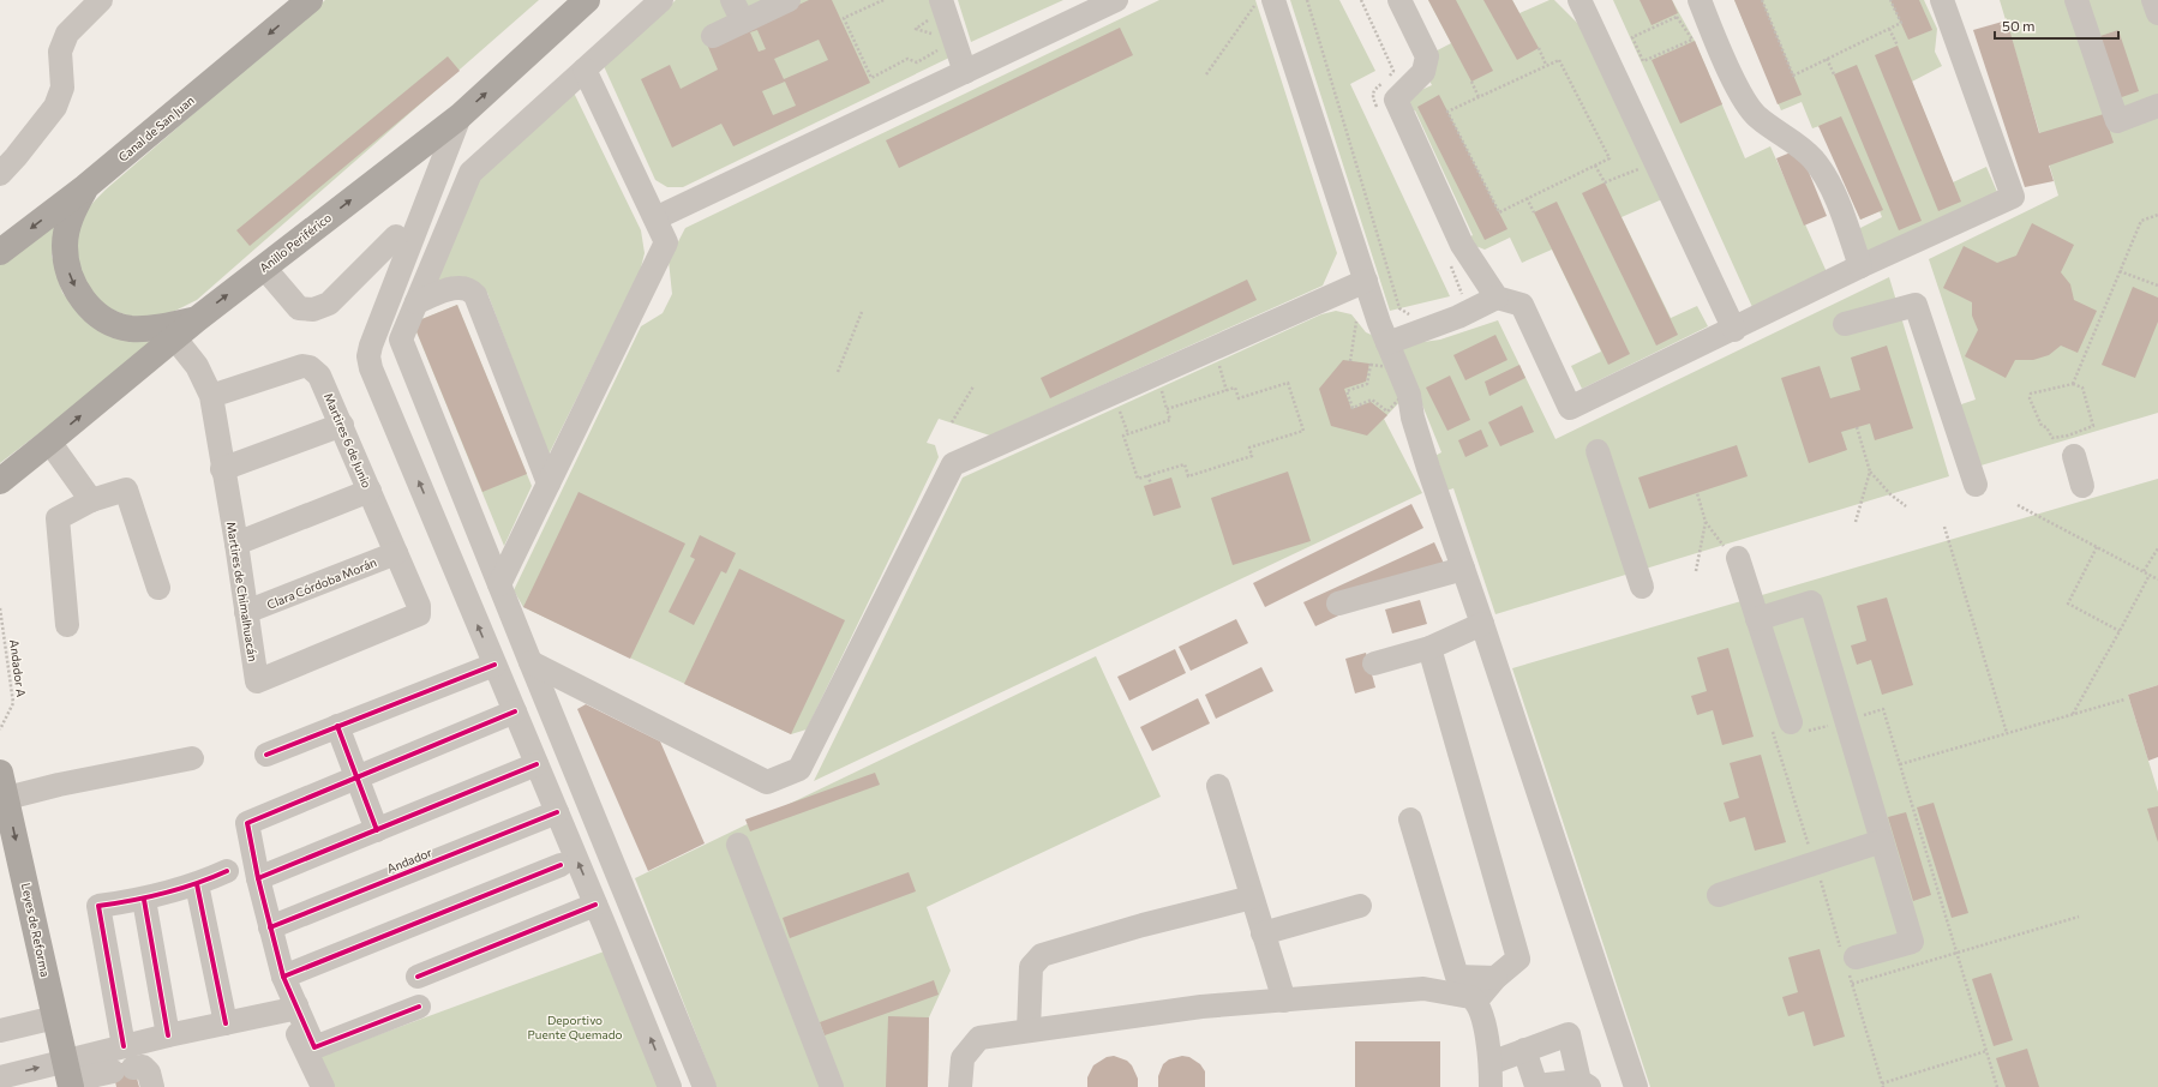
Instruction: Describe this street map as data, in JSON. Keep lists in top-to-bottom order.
{
  "streets": {
    "main road": ["Canal de San Juan", "Anillo Periférico", "Leyes de Reforma"],
    "street": [
      "Martires 6 de Junio",
      "Clara Córdoba Morán",
      "Martires de Chimalhuacán",
      "Andador"
    ],
    "path": ["Andador A"]
  },
  "crossings": [
    ["Anillo Periférico", "Martires de Chimalhuacán"],
    ["Martires 6 de Junio", "Clara Córdoba Morán"],
    ["Martires 6 de Junio", "Martires de Chimalhuacán"],
    ["Clara Córdoba Morán", "Martires de Chimalhuacán"]
  ],
  "one_way": ["Canal de San Juan", "Anillo Periférico", "Leyes de Reforma"],
  "parks": ["Deportivo Puente Quemado"],
  "scale_bar": "50 m"
}
